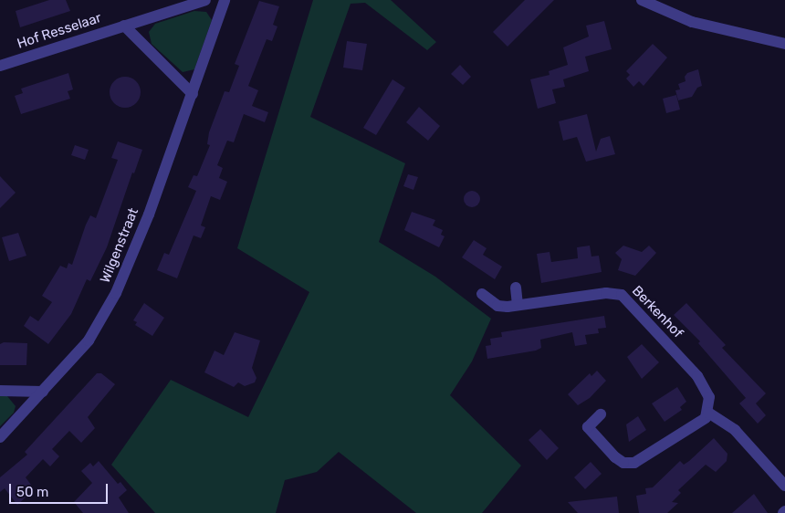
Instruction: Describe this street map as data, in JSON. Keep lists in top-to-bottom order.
{
  "streets": {
    "street": ["Hof Resselaar", "Wilgenstraat", "Berkenhof"]
  },
  "scale_bar": "50 m"
}
